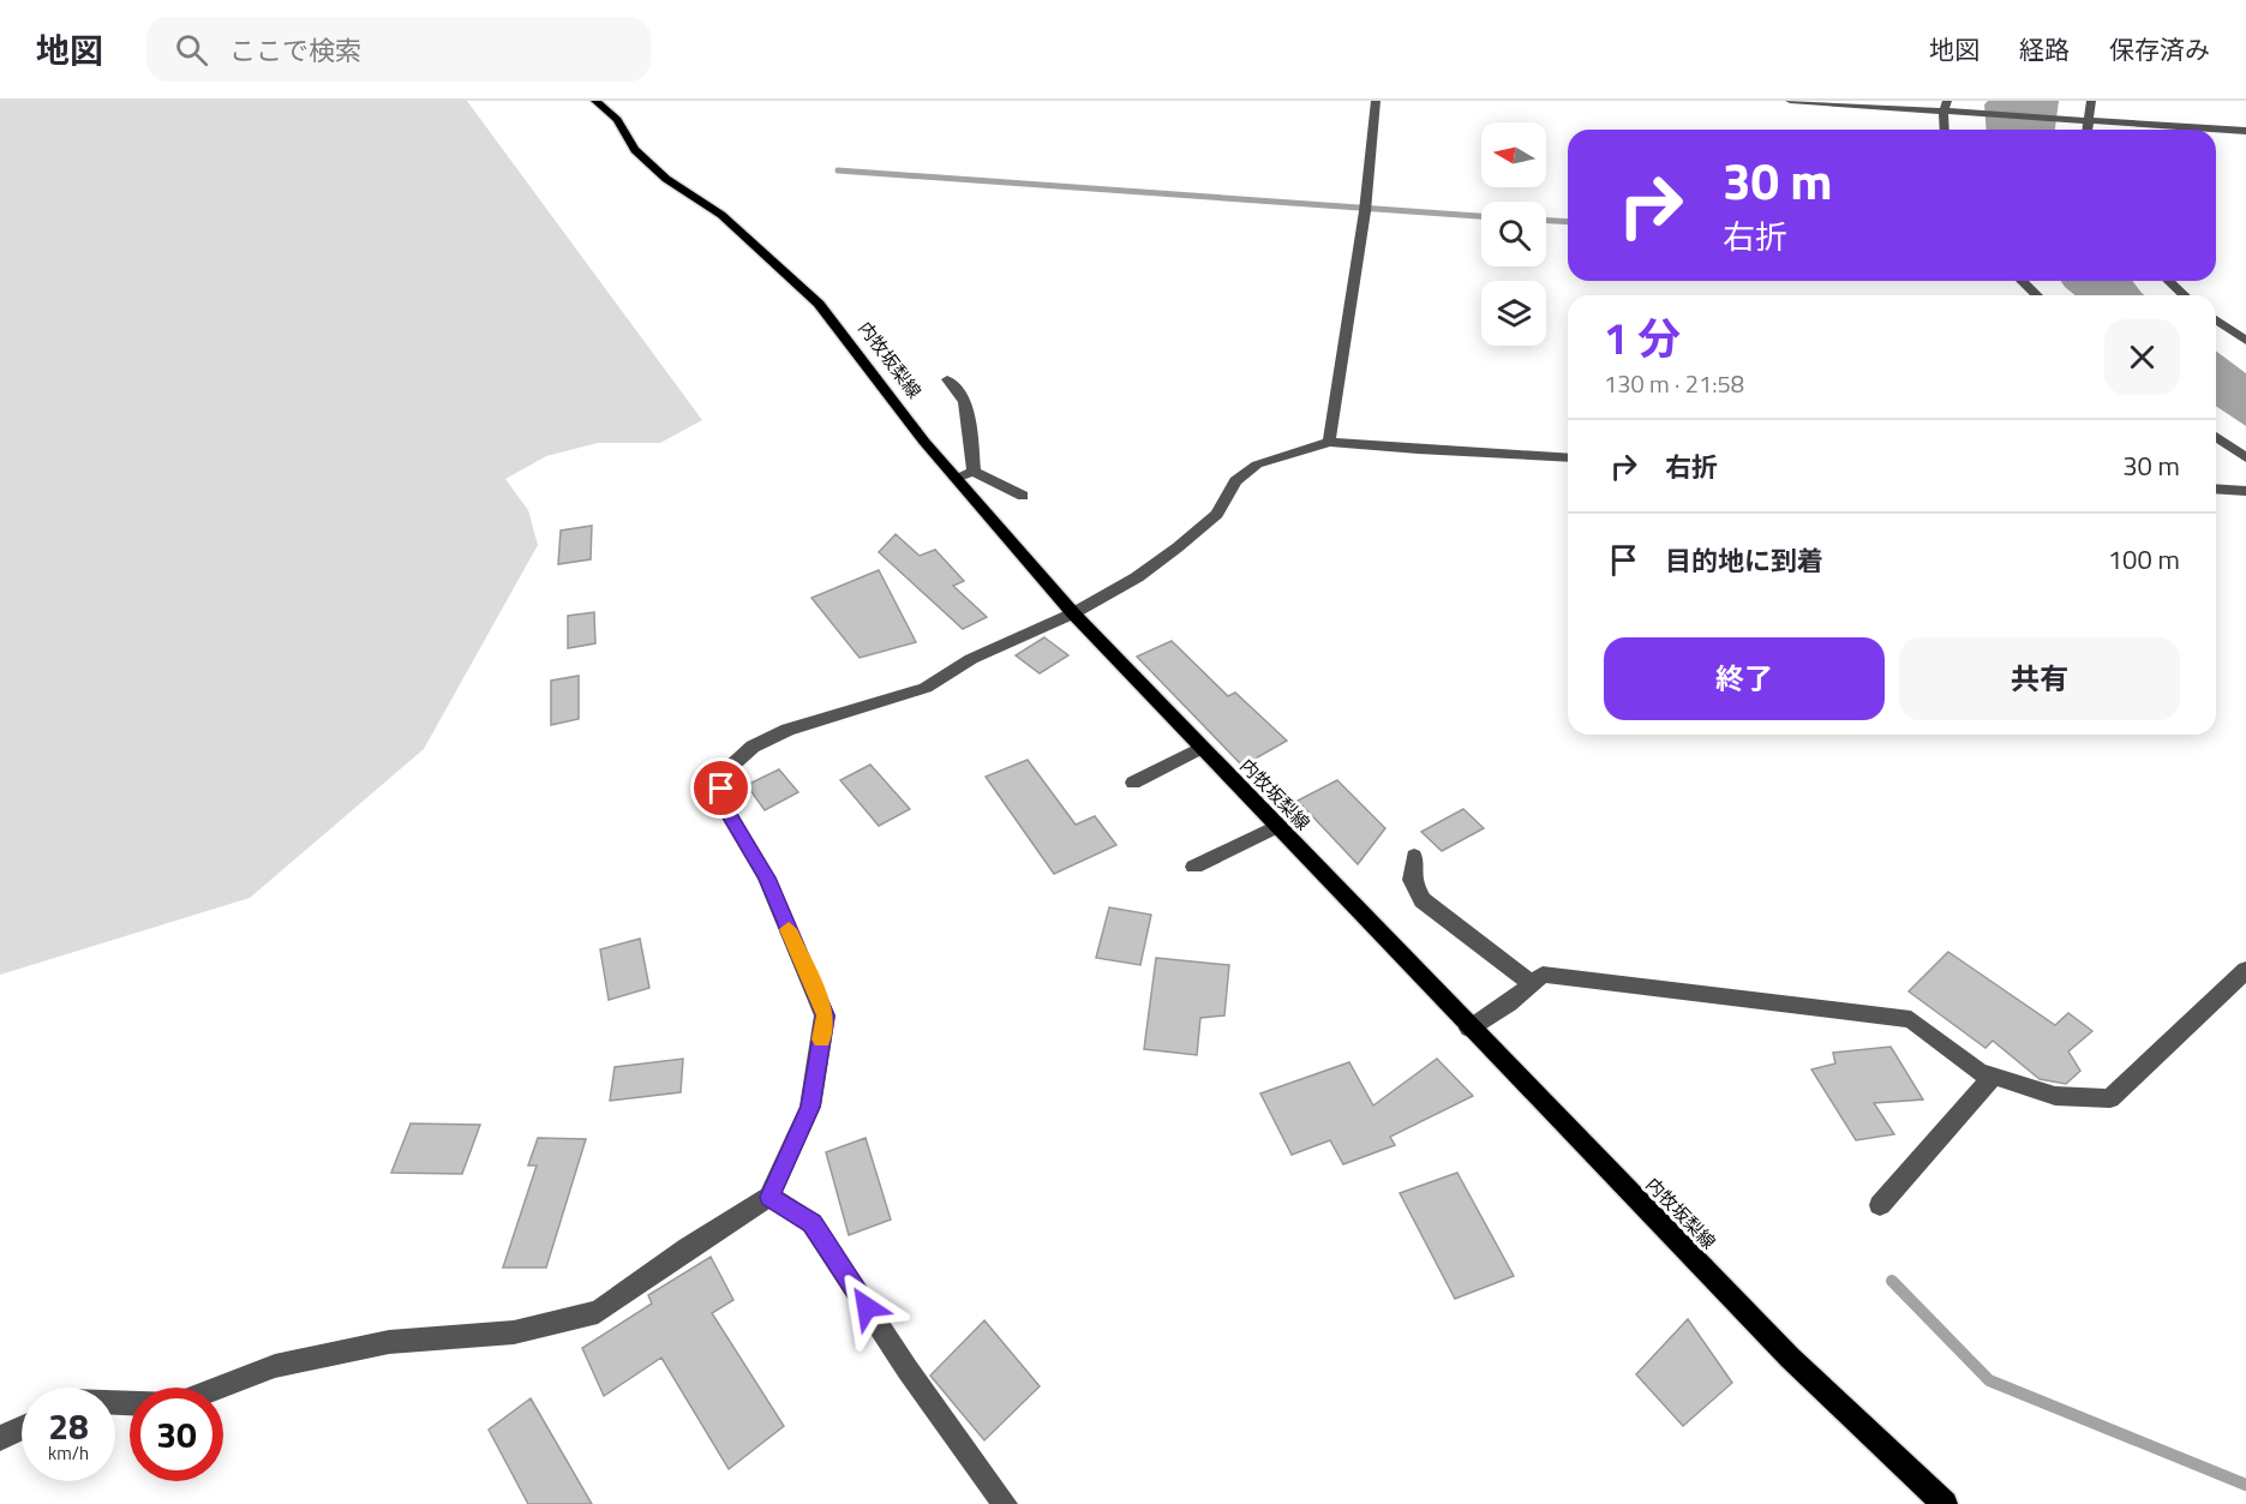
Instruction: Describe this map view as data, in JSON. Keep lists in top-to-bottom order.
{
  "streets": {
    "main road": ["内牧坂梨線"]
  },
  "north": "left",
  "page": {
    "header": "地図",
    "search": "ここで検索",
    "nav": ["地図", "経路", "保存済み"],
    "turn": ["30 m", "右折"],
    "heading": ["1 分", "130 m · 21:58"],
    "list": [
      {
        "name": "右折",
        "value": "30 m"
      },
      {
        "name": "目的地に到着",
        "value": "100 m"
      }
    ],
    "buttons": ["終了", "共有"],
    "speed": "28 km/h",
    "limit": "30"
  }
}
